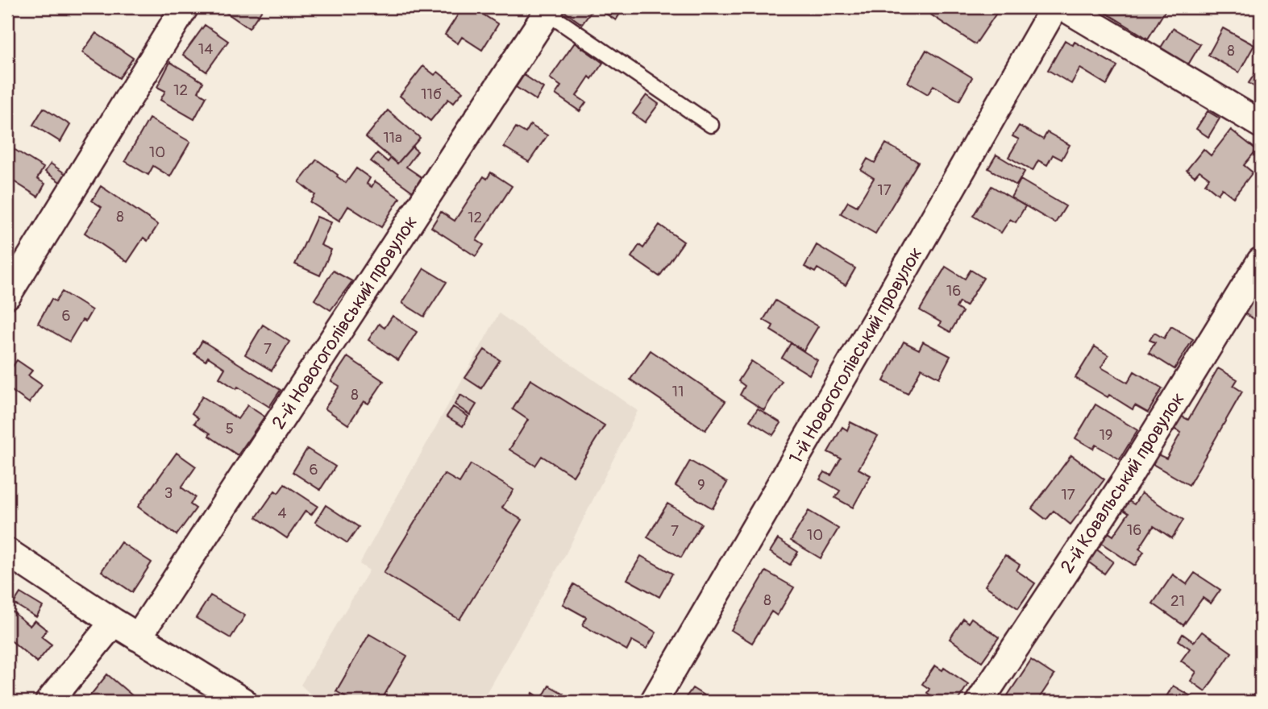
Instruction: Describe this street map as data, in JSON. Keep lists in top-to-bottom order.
{
  "streets": {
    "street": ["2-й Новогоголівський провулок", "1-й Новогоголівський провулок", "2-й Ковальський провулок"]
  },
  "house_numbers": [
    "14",
    "8",
    "12",
    "11б",
    "11а",
    "10",
    "17",
    "8",
    "12",
    "16",
    "6",
    "7",
    "11",
    "8",
    "5",
    "19",
    "6",
    "9",
    "3",
    "17",
    "4",
    "16",
    "7",
    "10",
    "8",
    "21"
  ]
}
